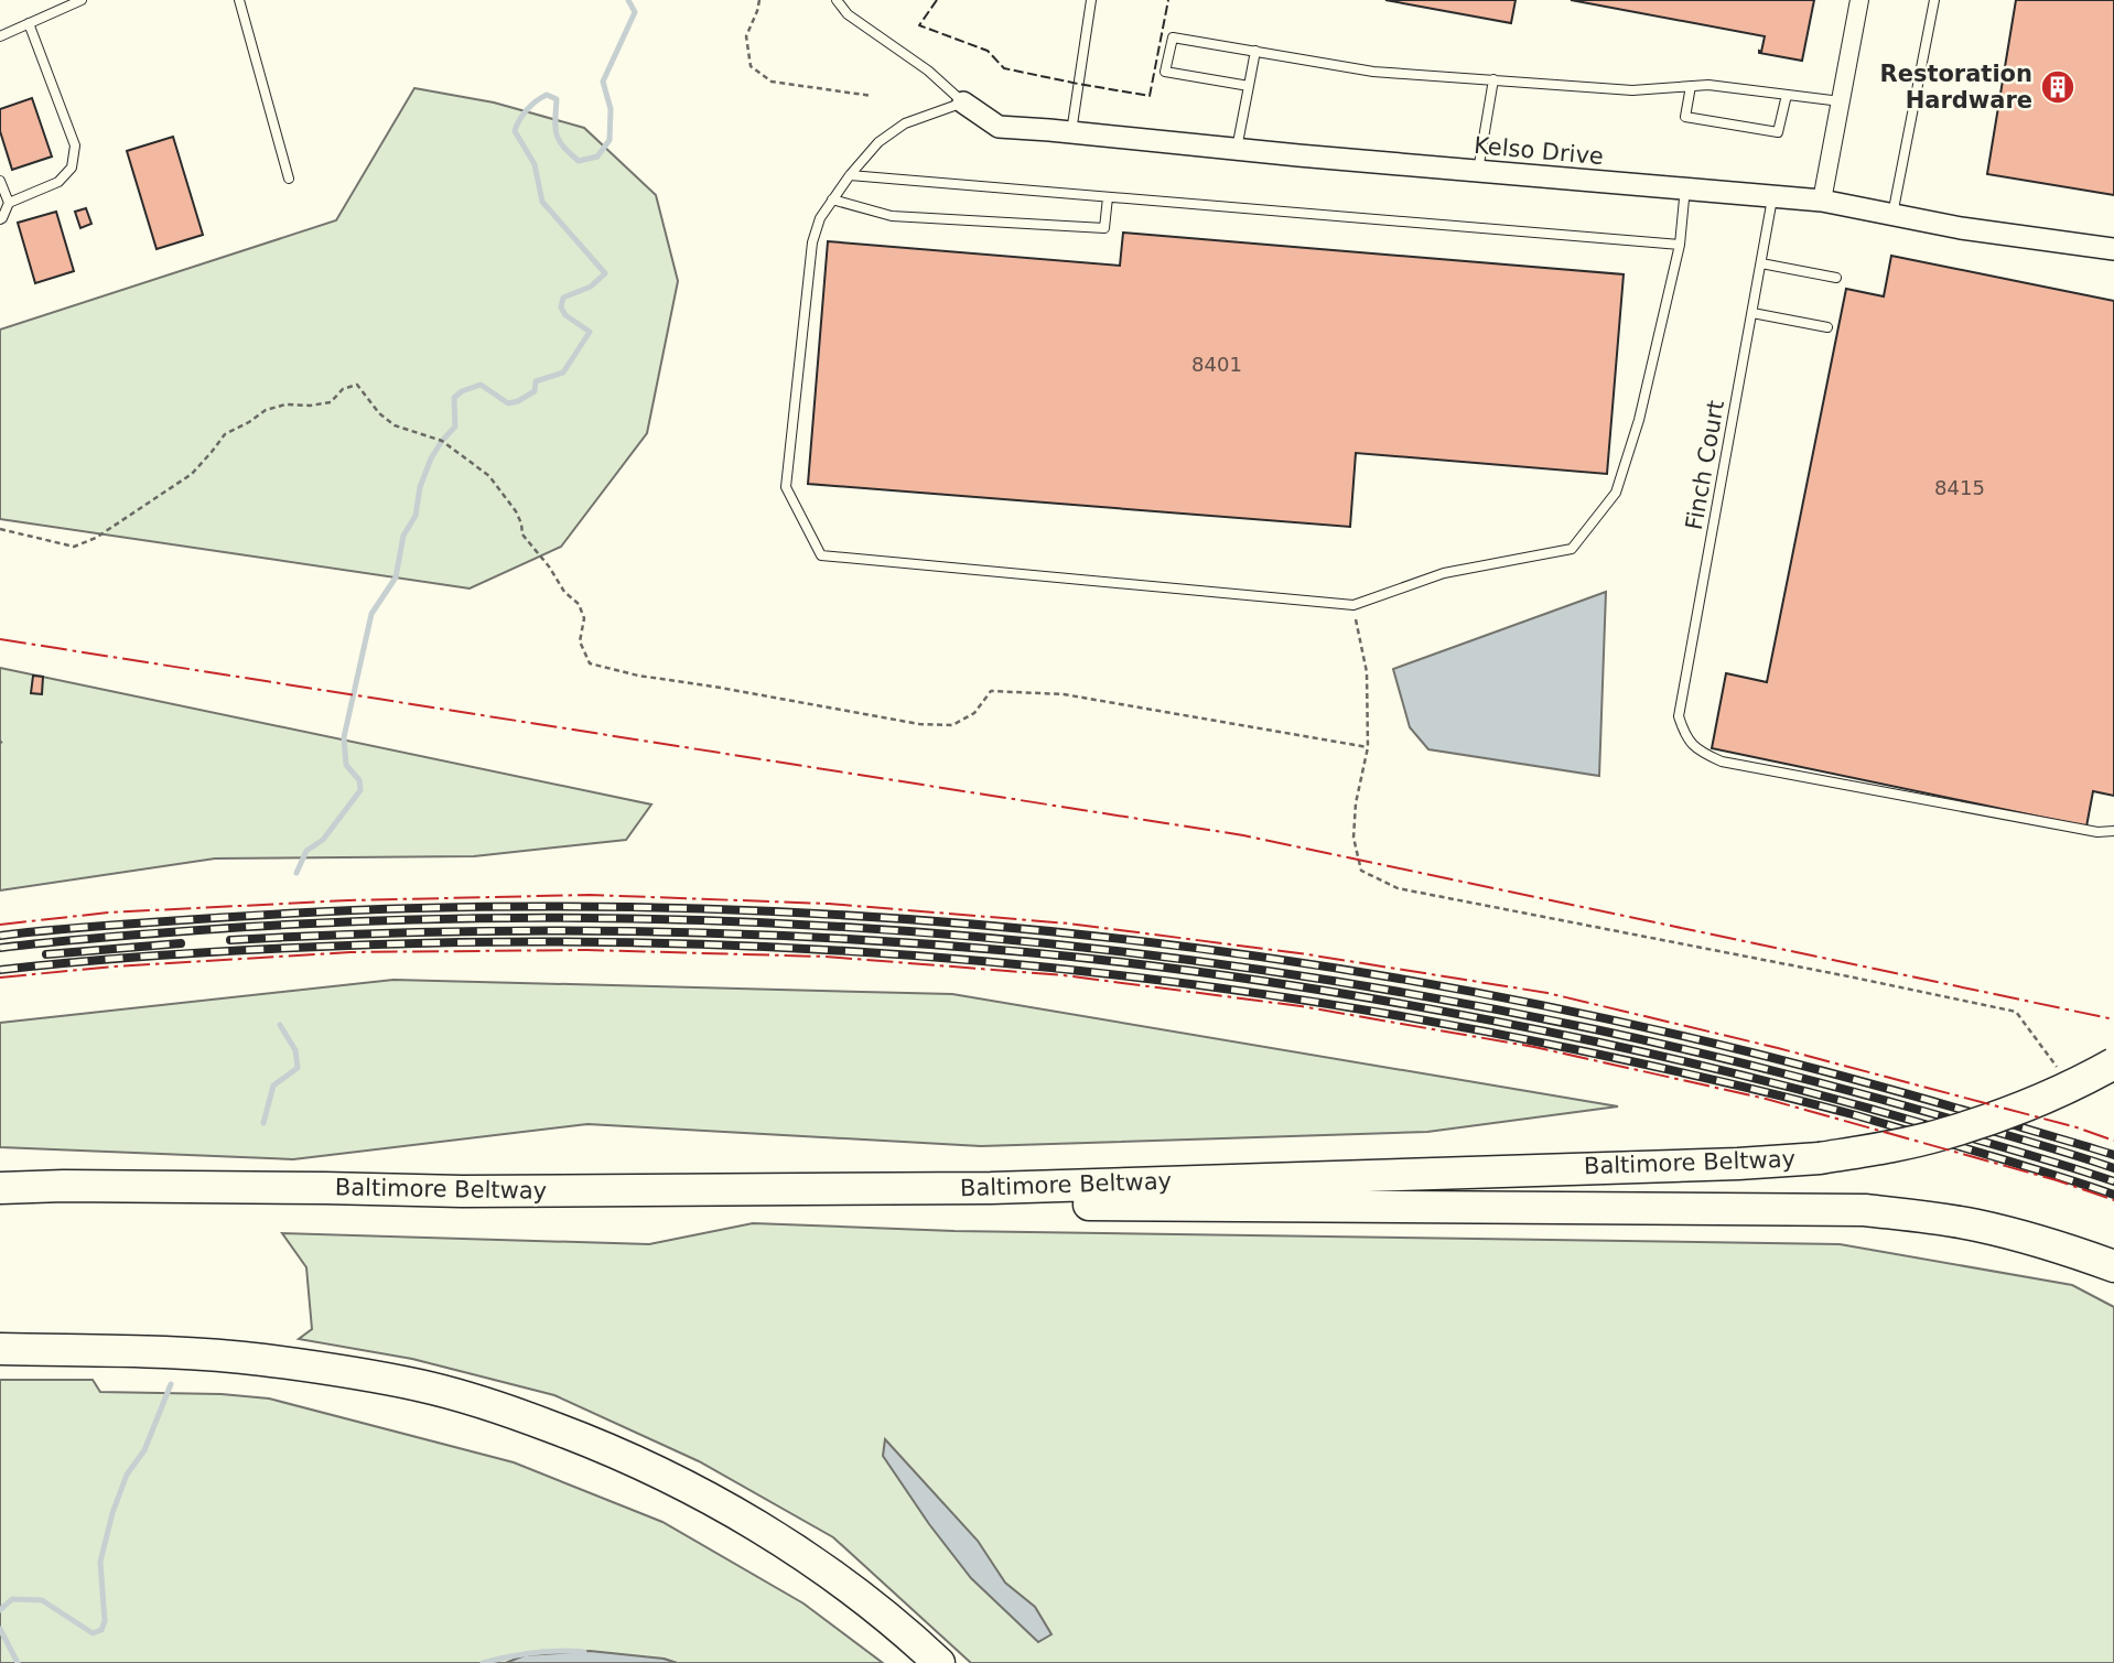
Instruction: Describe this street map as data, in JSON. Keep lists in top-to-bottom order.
{
  "streets": {
    "highway": ["Baltimore Beltway"],
    "street": ["Kelso Drive"],
    "lane": ["Finch Court"]
  },
  "crossings": [
    ["Kelso Drive", "Finch Court"]
  ],
  "places": {
    "building": ["Restoration Hardware"]
  },
  "house_numbers": ["8401", "8415"]
}
